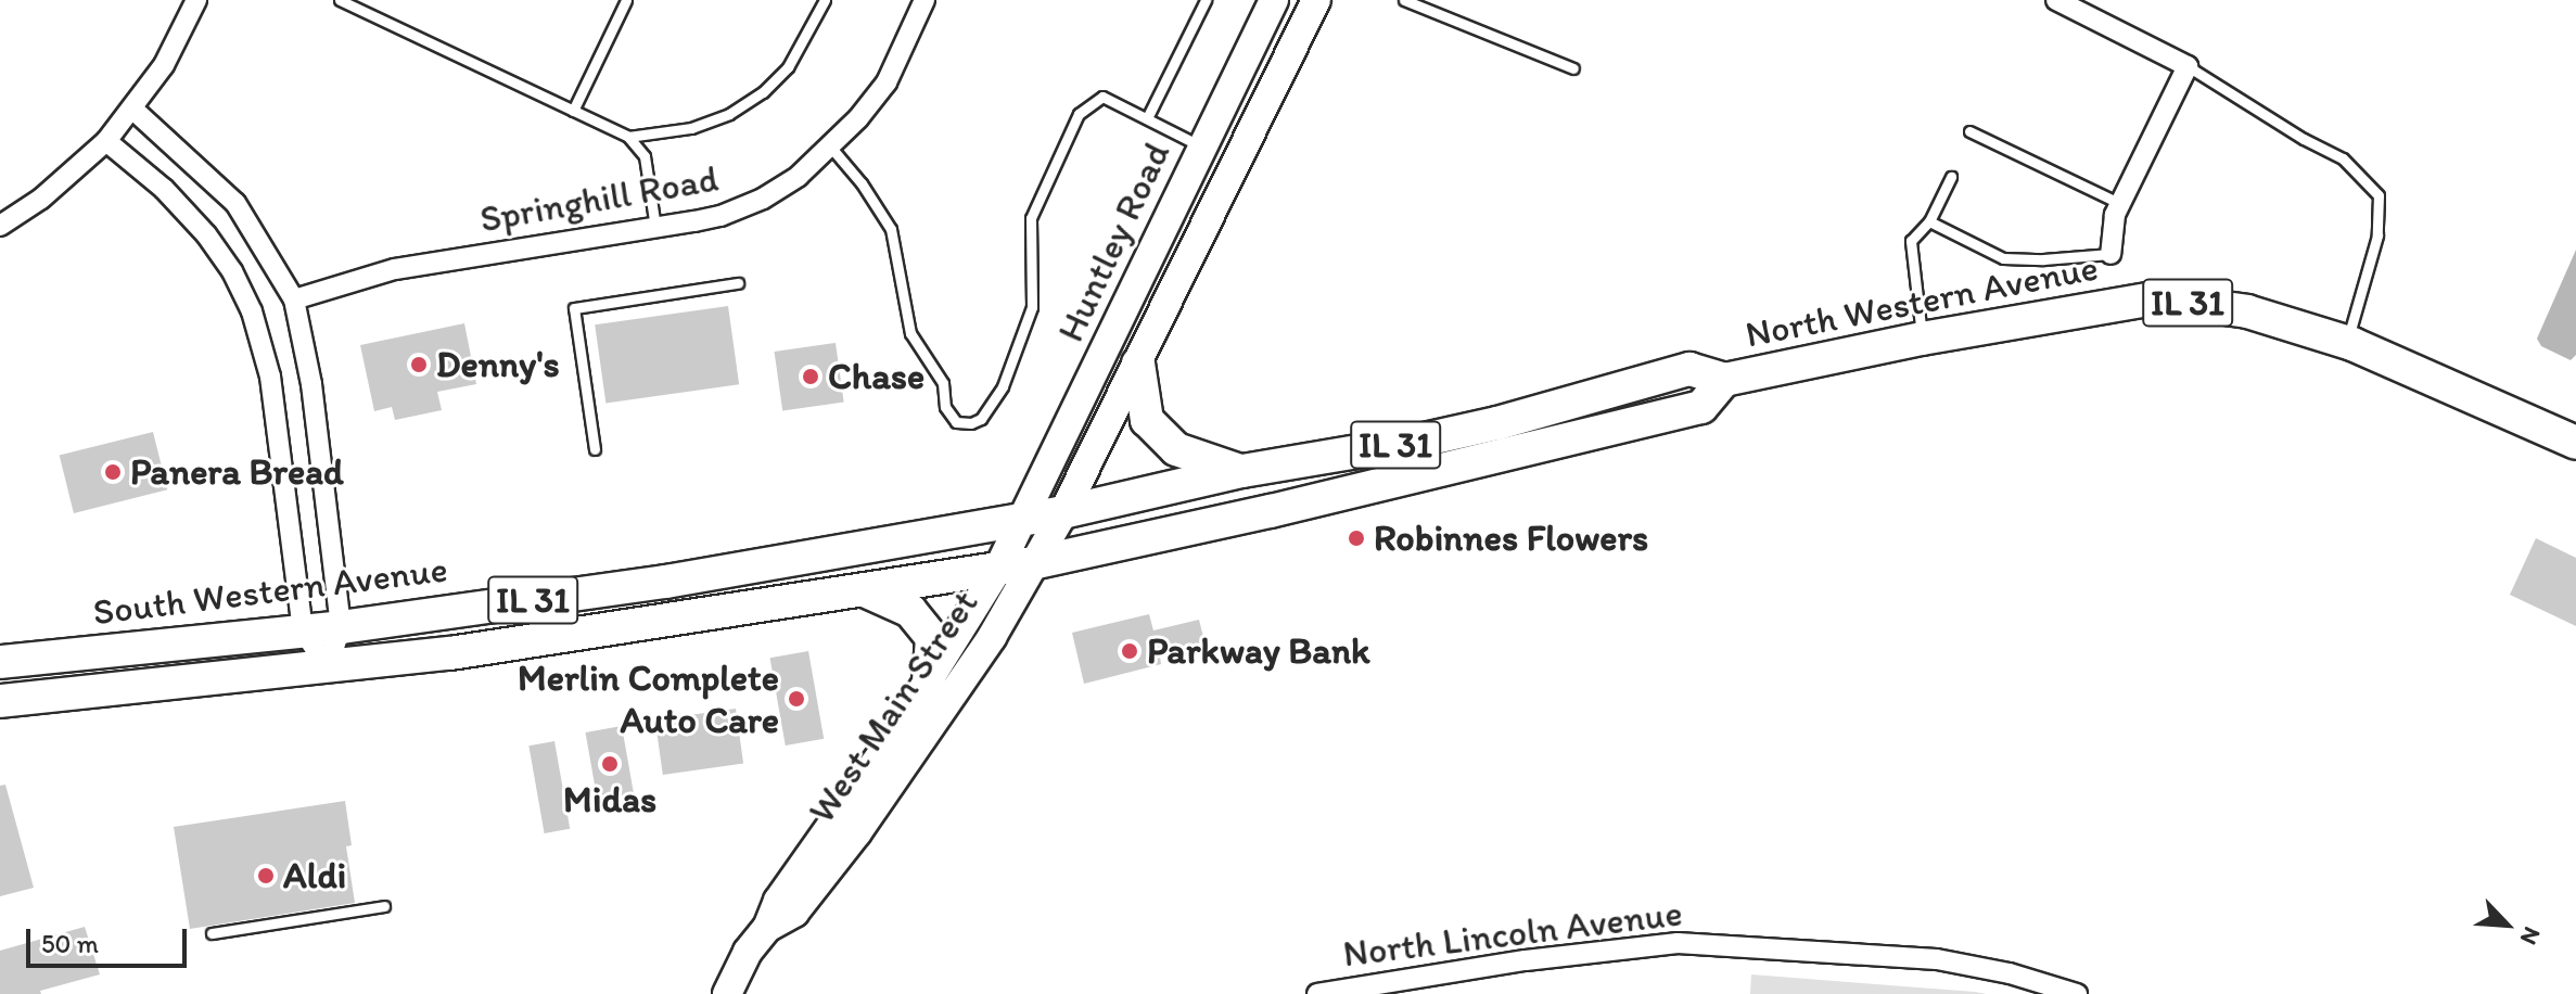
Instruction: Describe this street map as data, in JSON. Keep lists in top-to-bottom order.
{
  "streets": {
    "main road": ["North Western Avenue", "IL 31", "South Western Avenue"],
    "street": [
      "Springhill Road",
      "Huntley Road",
      "West Main Street",
      "North Lincoln Avenue"
    ]
  },
  "crossings": [
    ["Huntley Road", "North Western Avenue"],
    ["Huntley Road", "South Western Avenue"],
    ["Huntley Road", "West Main Street"],
    ["North Western Avenue", "South Western Avenue"],
    ["North Western Avenue", "West Main Street"],
    ["South Western Avenue", "West Main Street"]
  ],
  "places": [
    "Denny's",
    "Chase",
    "Panera Bread",
    "Robinnes Flowers",
    "Parkway Bank",
    "Merlin Complete Auto Care",
    "Midas",
    "Aldi"
  ],
  "scale_bar": "50 m",
  "north": "bottom right"
}
